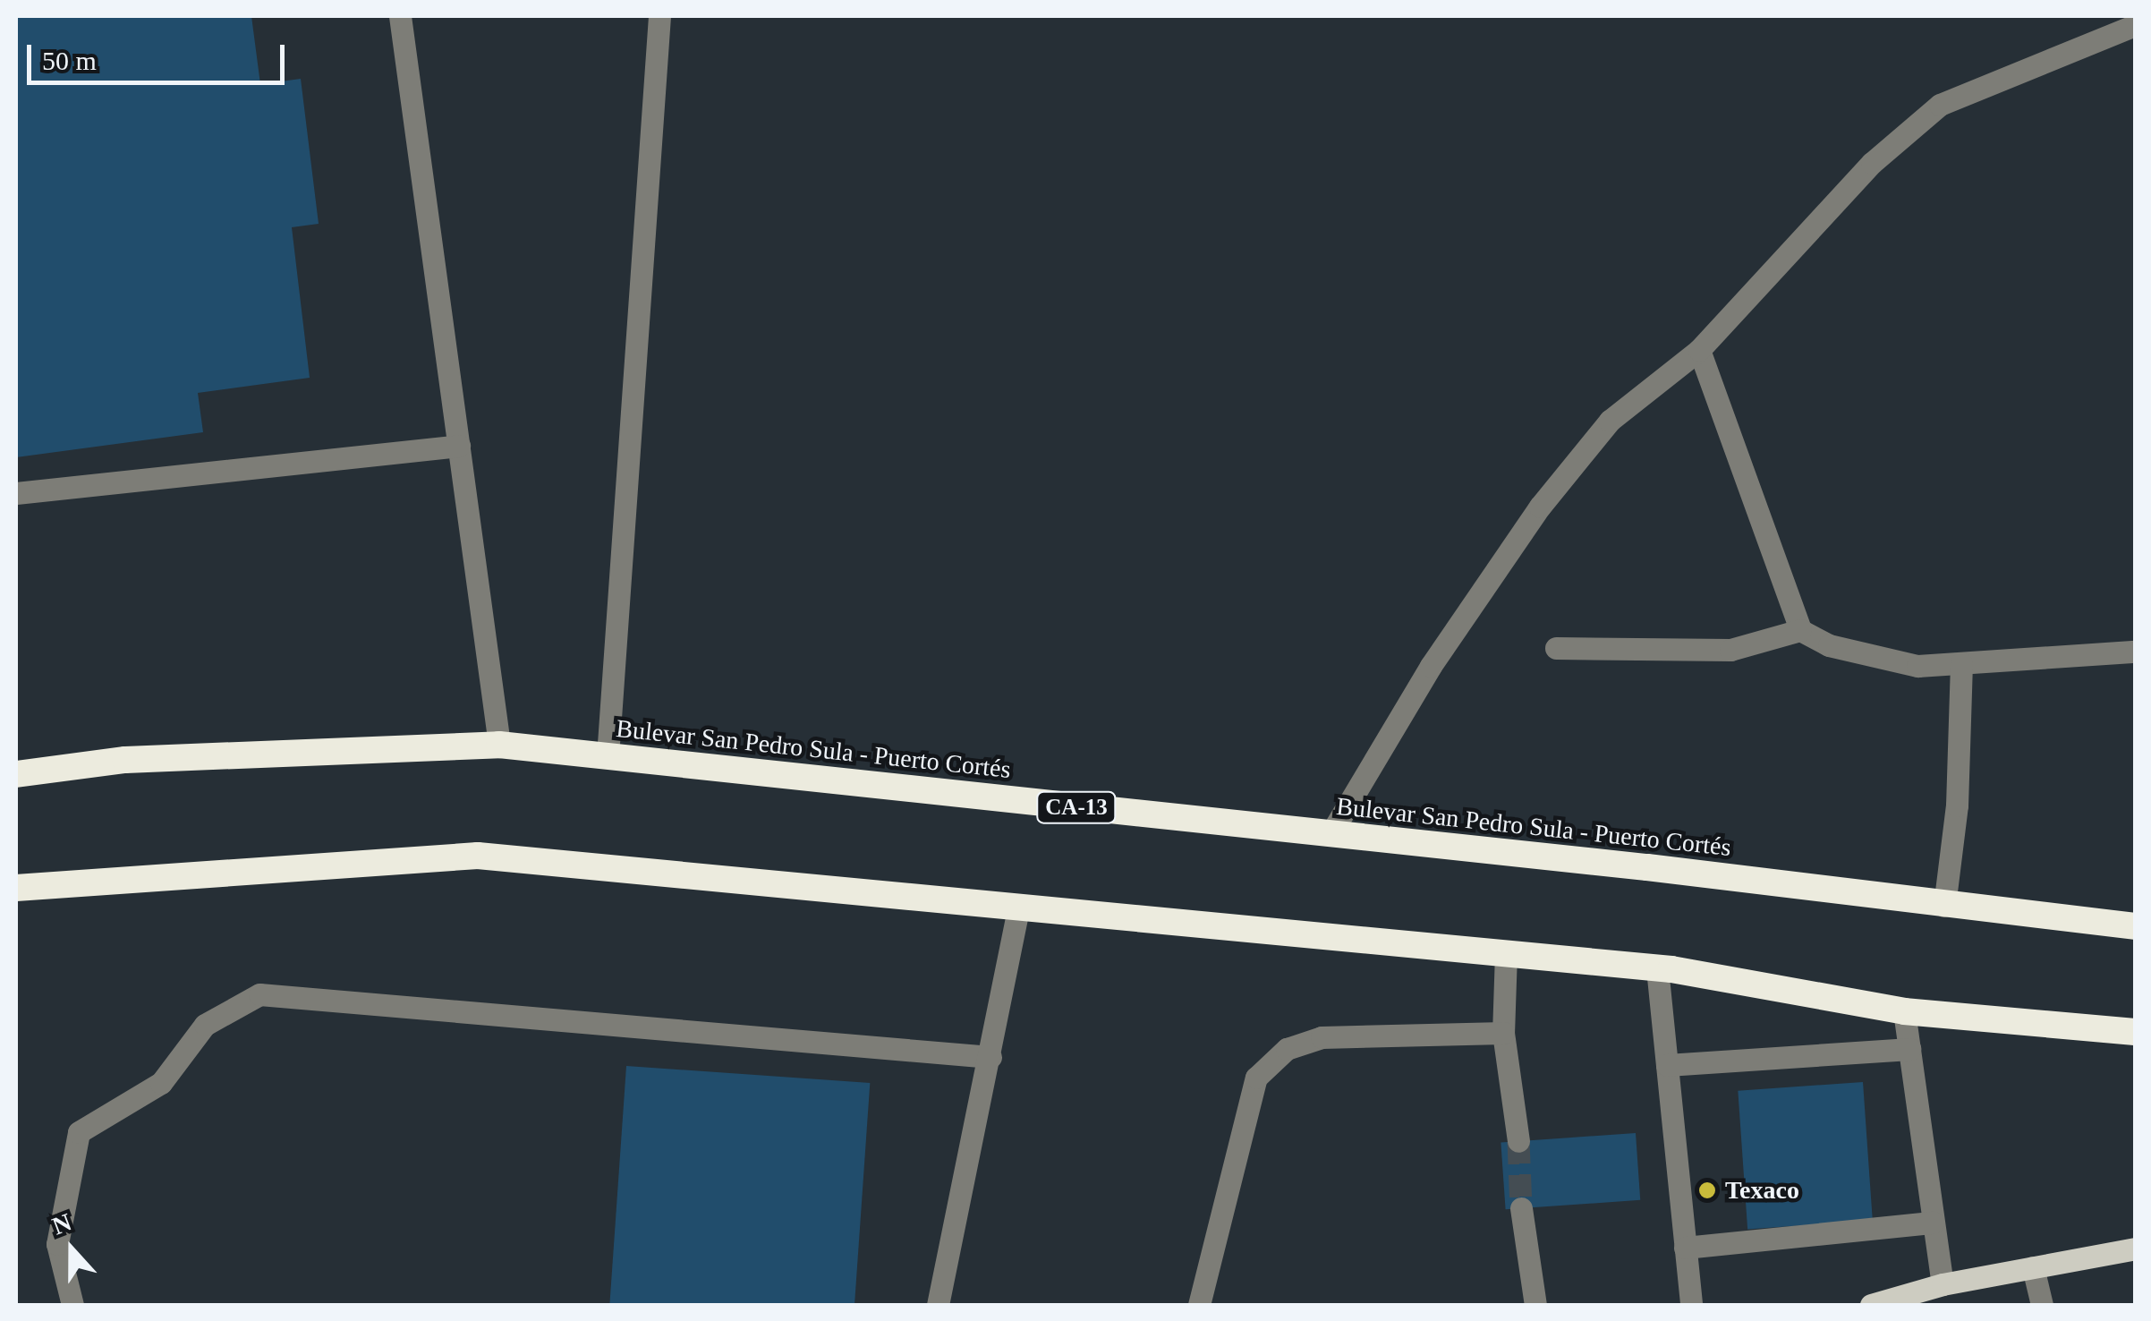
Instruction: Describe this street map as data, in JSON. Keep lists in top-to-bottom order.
{
  "streets": {
    "highway": ["Bulevar San Pedro Sula - Puerto Cortés", "CA-13"]
  },
  "places": ["Texaco"],
  "scale_bar": "50 m",
  "north": "top"
}
